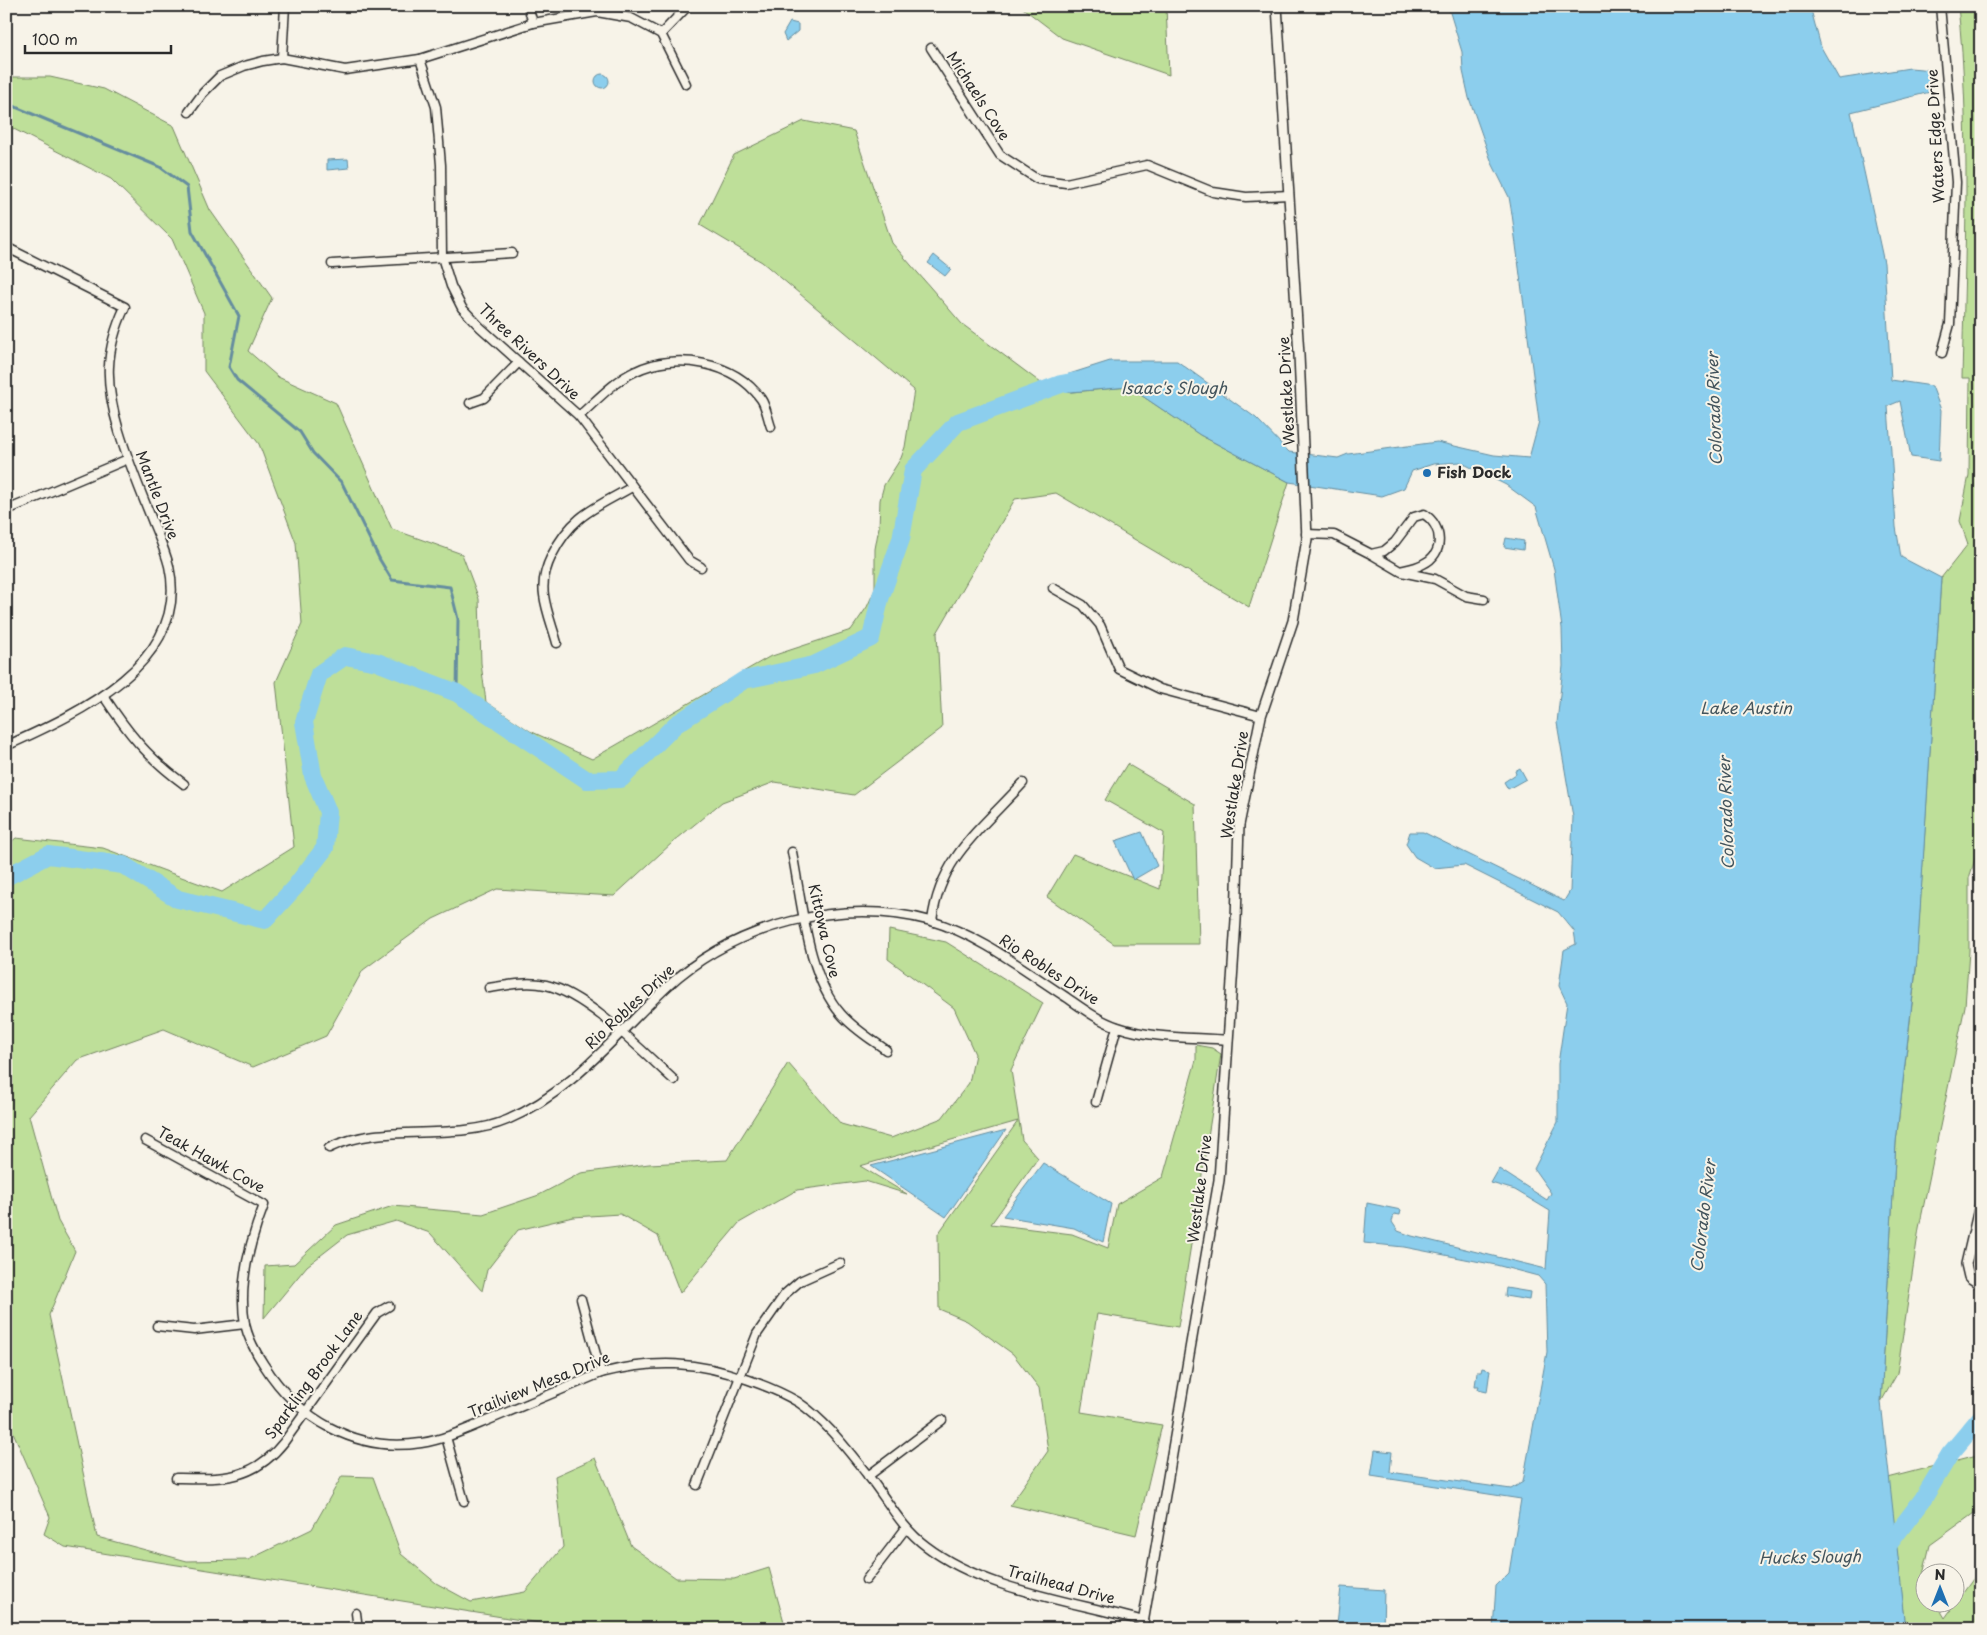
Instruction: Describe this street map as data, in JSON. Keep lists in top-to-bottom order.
{
  "streets": {
    "street": [
      "Michaels Cove",
      "Waters Edge Drive",
      "Three Rivers Drive",
      "Westlake Drive",
      "Mantle Drive",
      "Kittowa Cove",
      "Rio Robles Drive",
      "Teak Hawk Cove",
      "Sparkling Brook Lane",
      "Trailview Mesa Drive",
      "Trailhead Drive"
    ]
  },
  "crossings": [
    ["Michaels Cove", "Westlake Drive"],
    ["Westlake Drive", "Rio Robles Drive"],
    ["Westlake Drive", "Trailhead Drive"],
    ["Kittowa Cove", "Rio Robles Drive"],
    ["Teak Hawk Cove", "Trailview Mesa Drive"],
    ["Sparkling Brook Lane", "Trailview Mesa Drive"],
    ["Trailview Mesa Drive", "Trailhead Drive"]
  ],
  "water": [
    "Isaac's Slough",
    "Colorado River",
    "Lake Austin",
    "Hucks Slough"
  ],
  "places": ["Fish Dock"],
  "scale_bar": "100 m",
  "north": "top"
}
